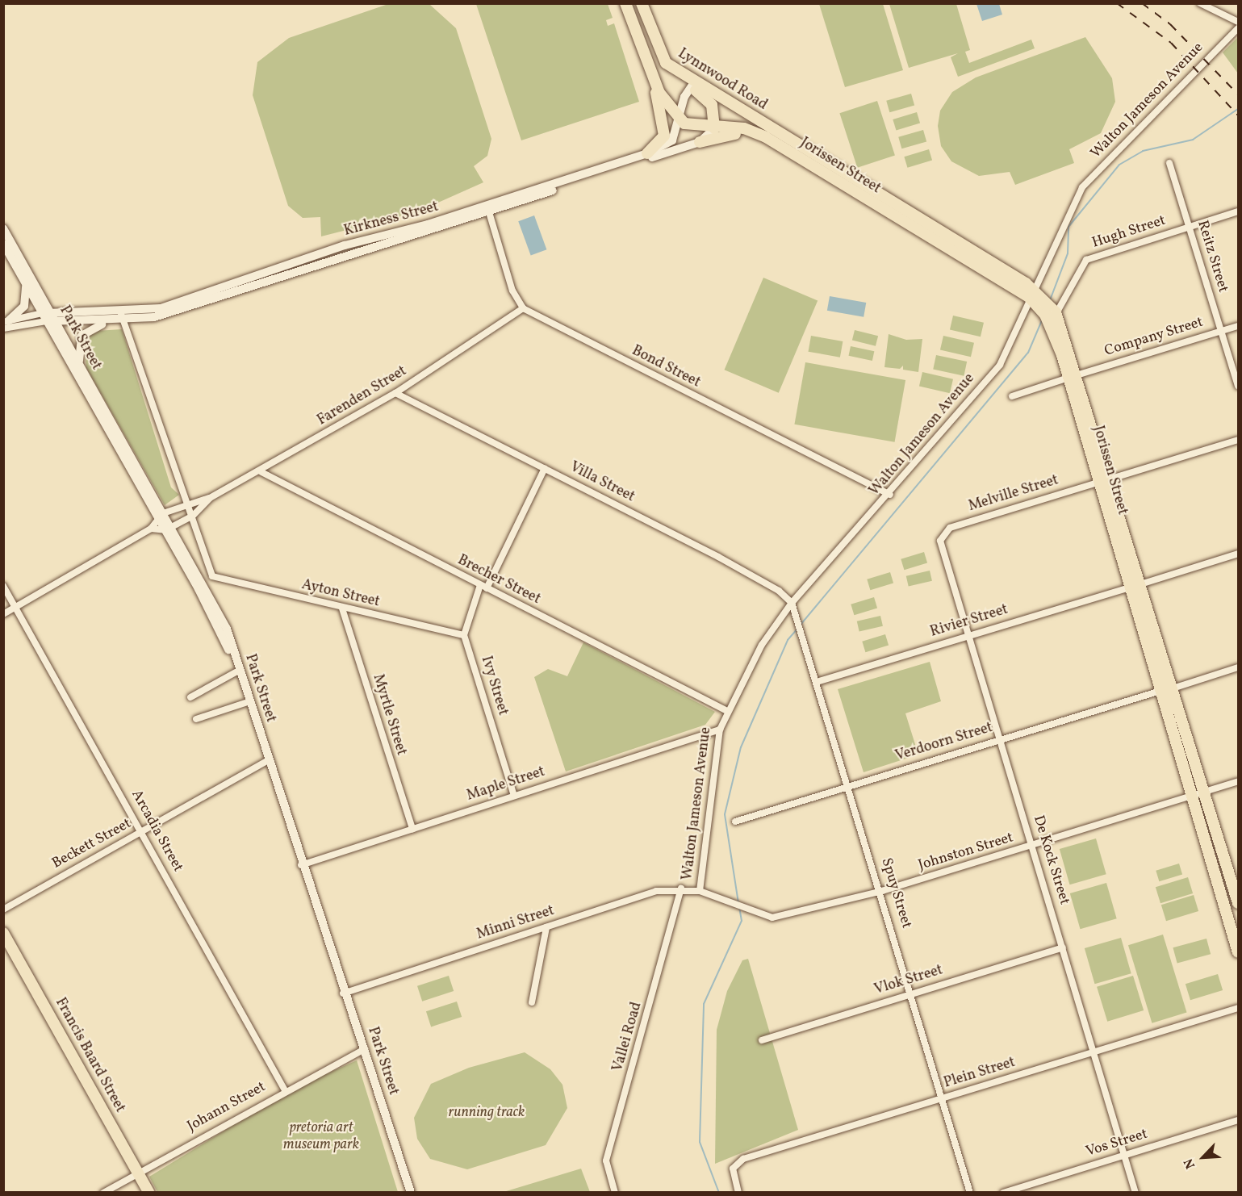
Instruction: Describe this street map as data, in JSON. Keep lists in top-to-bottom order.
{
  "streets": {
    "main road": ["Lynnwood Road", "Jorissen Street", "Francis Baard Street"],
    "street": [
      "Walton Jameson Avenue",
      "Kirkness Street",
      "Hugh Street",
      "Reitz Street",
      "Company Street",
      "Park Street",
      "Bond Street",
      "Farenden Street",
      "Villa Street",
      "Melville Street",
      "Brecher Street",
      "Ayton Street",
      "Rivier Street",
      "Ivy Street",
      "Myrtle Street",
      "Verdoorn Street",
      "Maple Street",
      "Arcadia Street",
      "Beckett Street",
      "Johnston Street",
      "De Kock Street",
      "Spuy Street",
      "Minni Street",
      "Vlok Street",
      "Vallei Road",
      "Plein Street",
      "Johann Street",
      "Vos Street"
    ]
  },
  "crossings": [
    ["Lynnwood Road", "Jorissen Street"],
    ["Lynnwood Road", "Kirkness Street"],
    ["Walton Jameson Avenue", "Jorissen Street"],
    ["Walton Jameson Avenue", "Bond Street"],
    ["Walton Jameson Avenue", "Villa Street"],
    ["Walton Jameson Avenue", "Brecher Street"],
    ["Walton Jameson Avenue", "Maple Street"],
    ["Walton Jameson Avenue", "Johnston Street"],
    ["Walton Jameson Avenue", "Spuy Street"],
    ["Walton Jameson Avenue", "Minni Street"],
    ["Jorissen Street", "Hugh Street"],
    ["Jorissen Street", "Company Street"],
    ["Jorissen Street", "Melville Street"],
    ["Jorissen Street", "Rivier Street"],
    ["Jorissen Street", "Verdoorn Street"],
    ["Jorissen Street", "Johnston Street"],
    ["Kirkness Street", "Park Street"],
    ["Hugh Street", "Reitz Street"],
    ["Reitz Street", "Company Street"],
    ["Park Street", "Farenden Street"],
    ["Park Street", "Maple Street"],
    ["Park Street", "Beckett Street"],
    ["Park Street", "Minni Street"],
    ["Park Street", "Johann Street"],
    ["Bond Street", "Farenden Street"],
    ["Farenden Street", "Villa Street"],
    ["Farenden Street", "Brecher Street"],
    ["Farenden Street", "Ayton Street"],
    ["Villa Street", "Spuy Street"],
    ["Melville Street", "De Kock Street"],
    ["Ayton Street", "Ivy Street"],
    ["Ayton Street", "Myrtle Street"],
    ["Rivier Street", "De Kock Street"],
    ["Rivier Street", "Spuy Street"],
    ["Ivy Street", "Maple Street"],
    ["Myrtle Street", "Maple Street"],
    ["Verdoorn Street", "De Kock Street"],
    ["Verdoorn Street", "Spuy Street"],
    ["Arcadia Street", "Beckett Street"],
    ["Arcadia Street", "Johann Street"],
    ["Johnston Street", "De Kock Street"],
    ["Johnston Street", "Spuy Street"],
    ["Johnston Street", "Minni Street"],
    ["De Kock Street", "Vlok Street"],
    ["De Kock Street", "Plein Street"],
    ["De Kock Street", "Vos Street"],
    ["Spuy Street", "Vlok Street"],
    ["Spuy Street", "Plein Street"],
    ["Minni Street", "Vallei Road"],
    ["Francis Baard Street", "Johann Street"]
  ],
  "parks": ["running track", "pretoria art museum park"],
  "north": "bottom left"
}
